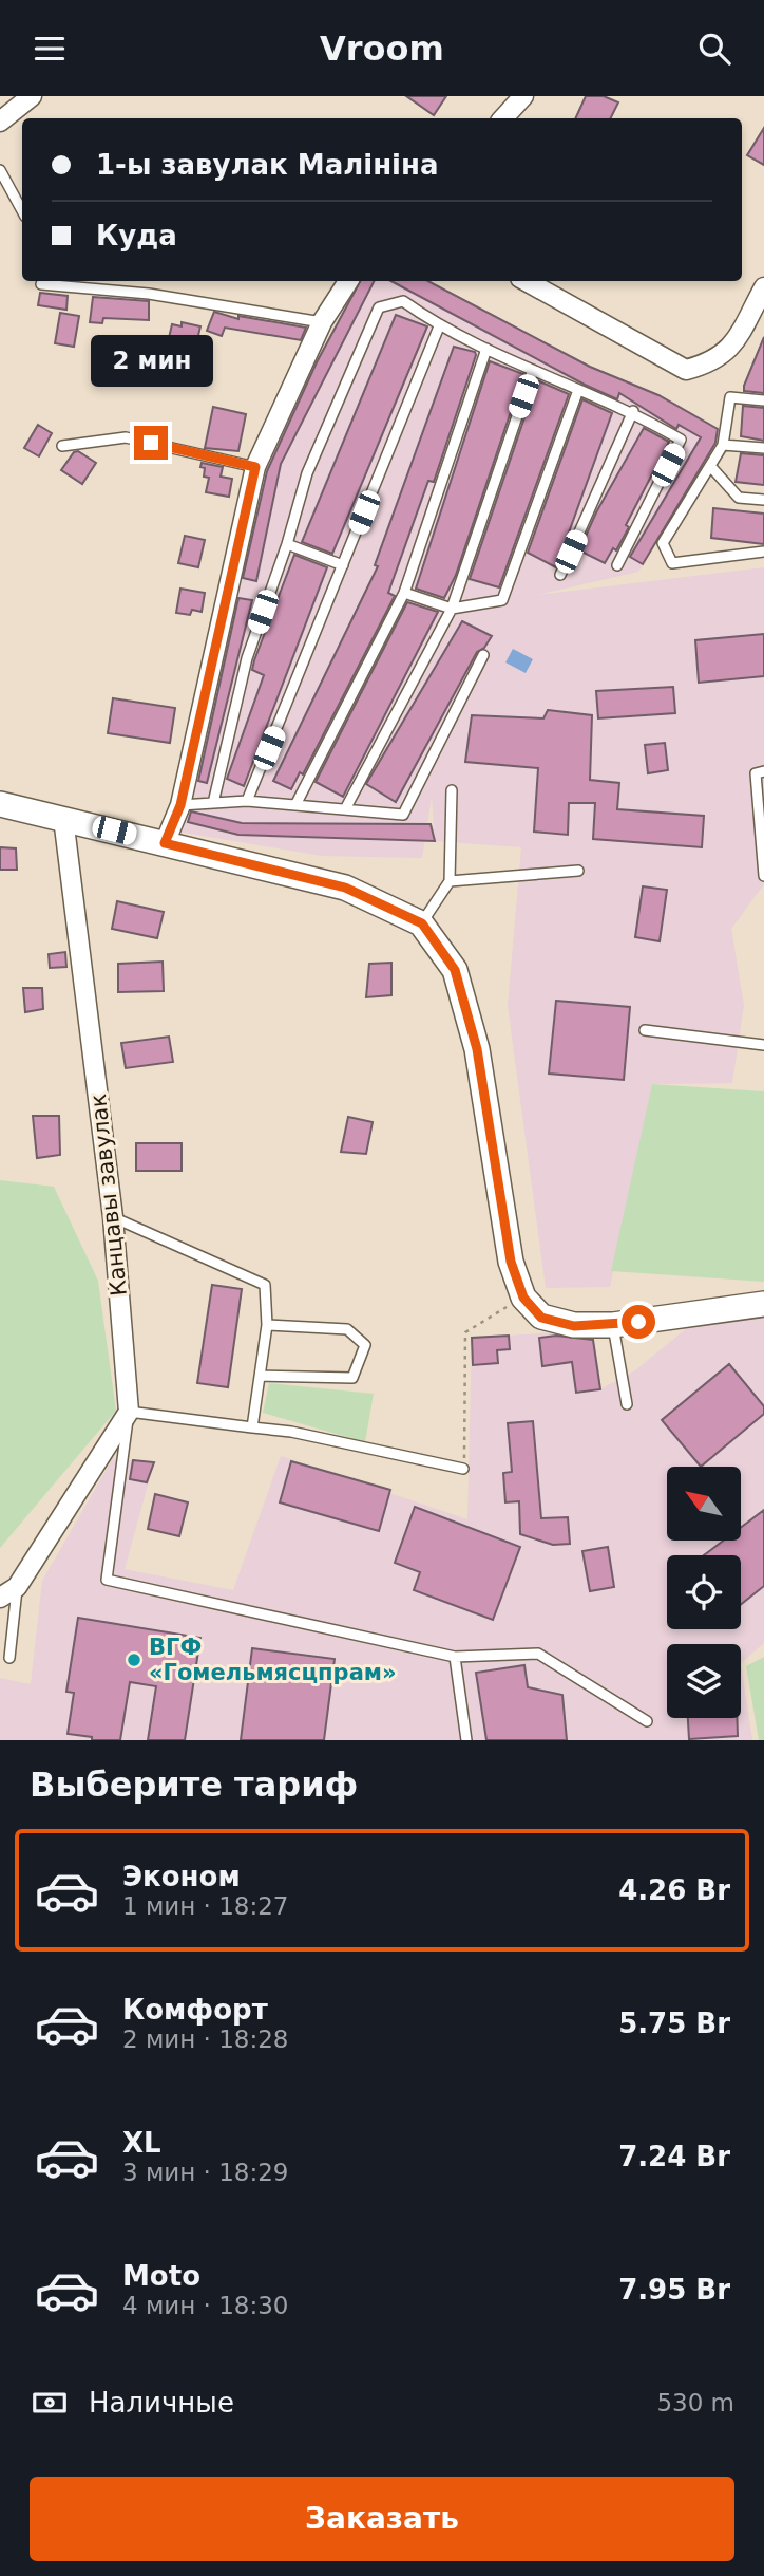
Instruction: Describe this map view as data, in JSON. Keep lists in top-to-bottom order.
{
  "streets": {
    "street": ["Канцавы завулак"]
  },
  "places": ["ВГФ «Гомельмясцпрам»"],
  "north": "top left",
  "page": {
    "header": "Vroom",
    "banner": ["1-ы завулак Малініна", "Куда"],
    "bubble": "2 мин",
    "heading": "Выберите тариф",
    "list": [
      {
        "name": "Эконом",
        "note": "1 мин · 18:27",
        "value": "4.26 Br"
      },
      {
        "name": "Комфорт",
        "note": "2 мин · 18:28",
        "value": "5.75 Br"
      },
      {
        "name": "XL",
        "note": "3 мин · 18:29",
        "value": "7.24 Br"
      },
      {
        "name": "Moto",
        "note": "4 мин · 18:30",
        "value": "7.95 Br"
      }
    ],
    "pay": ["Наличные", "530 m"],
    "buttons": "Заказать"
  }
}
